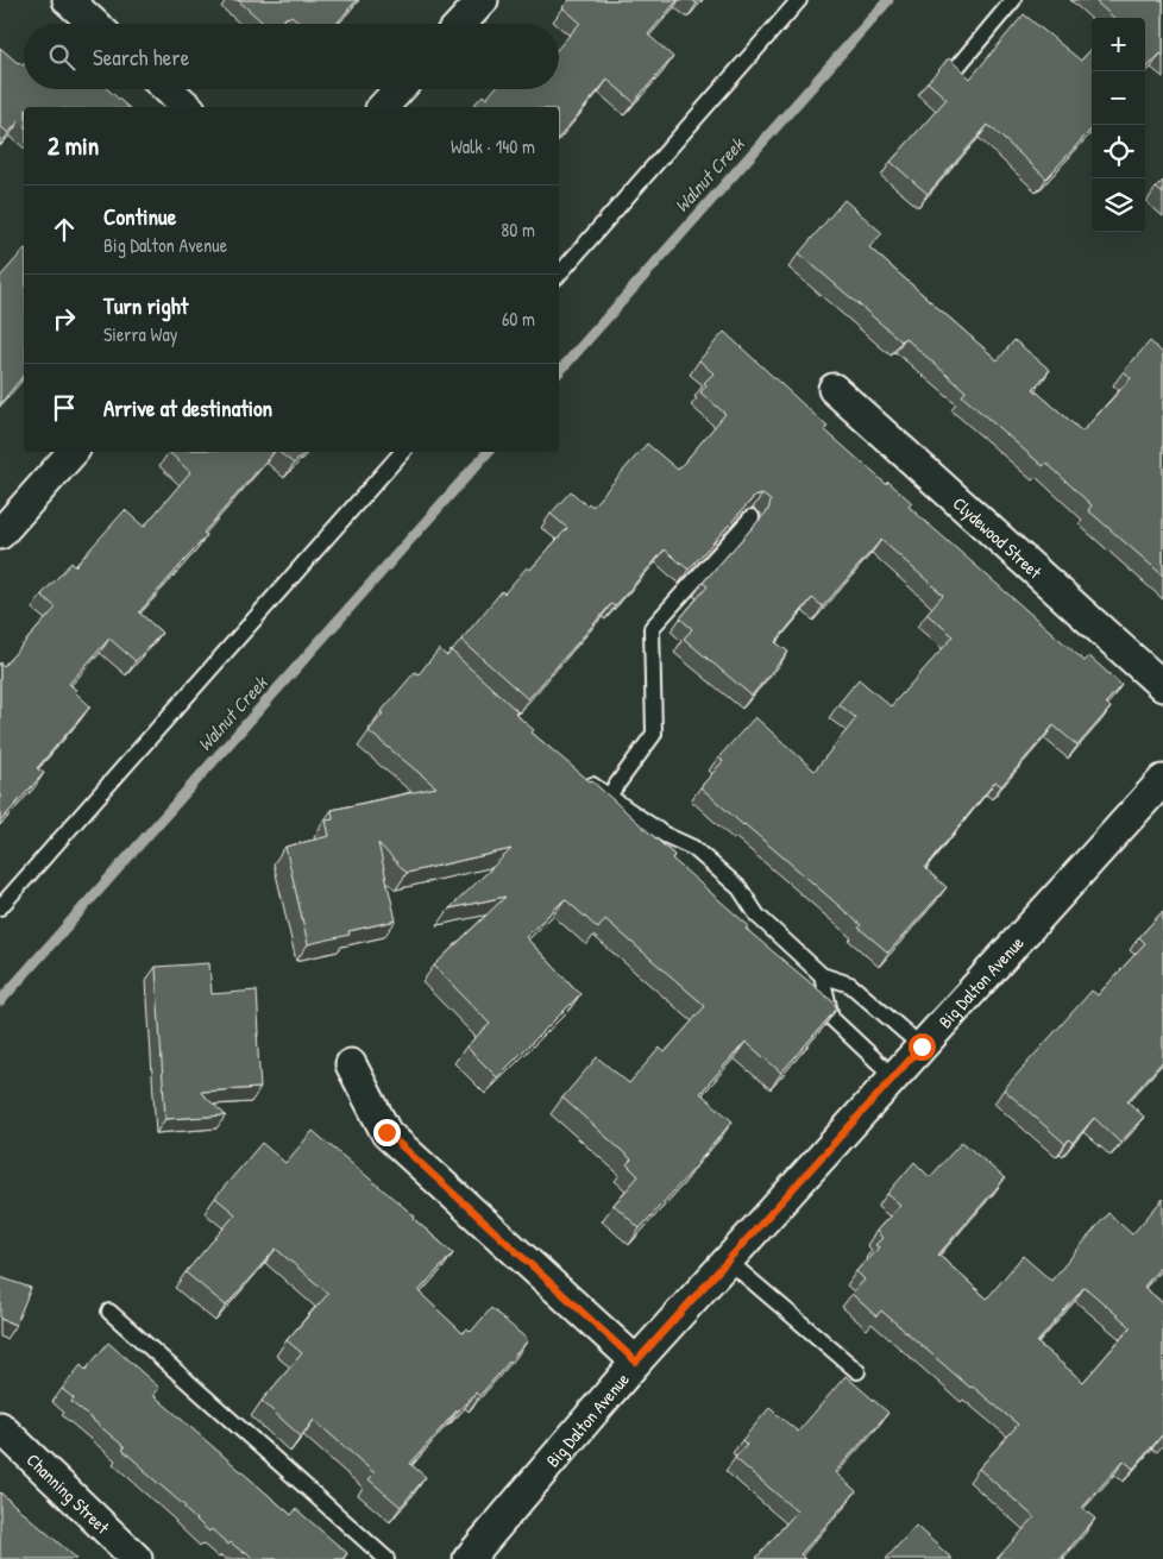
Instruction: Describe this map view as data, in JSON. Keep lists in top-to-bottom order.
{
  "streets": {
    "street": ["Clydewood Street", "Big Dalton Avenue", "Channing Street"]
  },
  "water": ["Walnut Creek"],
  "page": {
    "map_buttons": ["+", "−"],
    "search": "Search here",
    "heading": ["2 min", "Walk · 140 m"],
    "list": [
      ["Continue", "Big Dalton Avenue", "80 m"],
      ["Turn right", "Sierra Way", "60 m"],
      "Arrive at destination"
    ]
  }
}
